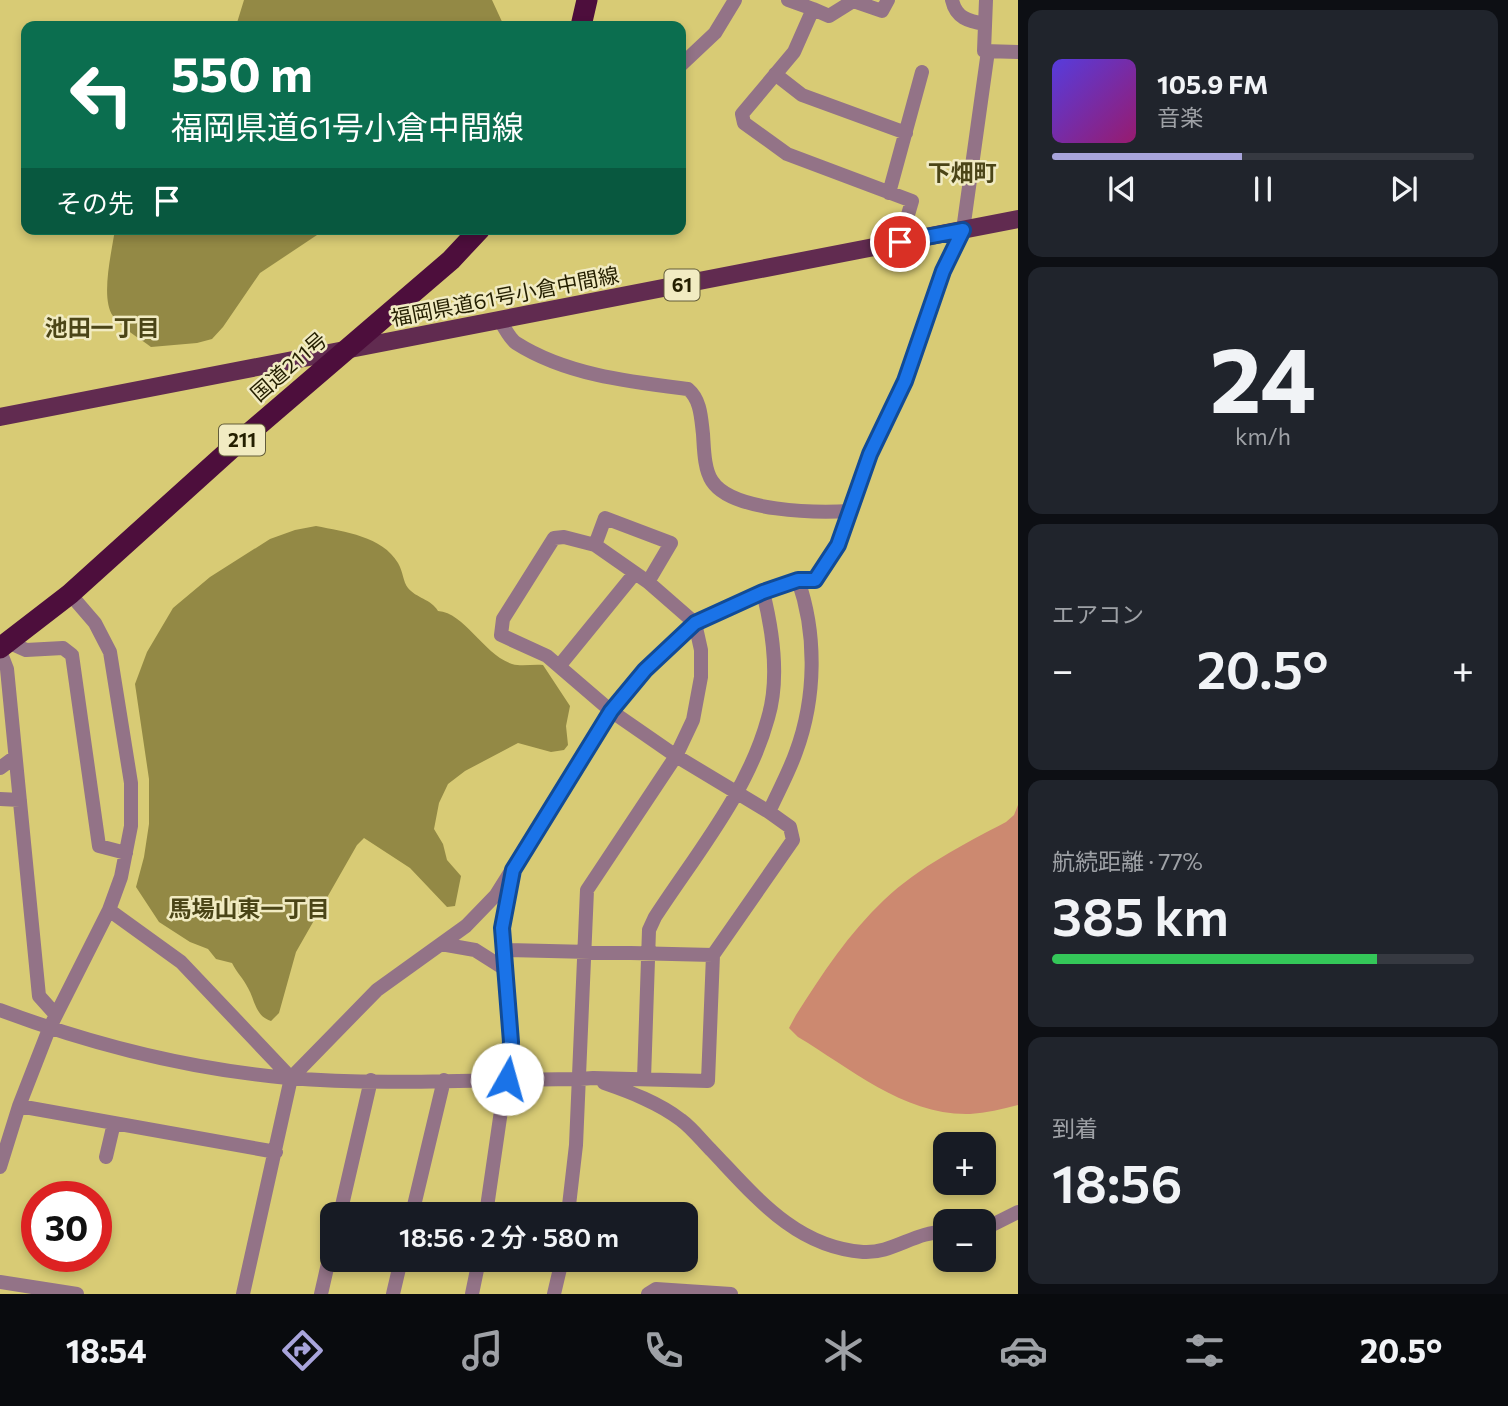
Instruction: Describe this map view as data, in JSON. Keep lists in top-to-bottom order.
{
  "streets": {
    "highway": ["国道211号", "211"],
    "main road": ["61", "福岡県道61号小倉中間線"]
  },
  "crossings": [
    ["福岡県道61号小倉中間線", "国道211号"]
  ],
  "districts": ["下畑町", "池田一丁目", "馬場山東一丁目"],
  "page": {
    "turn": ["550 m", "福岡県道61号小倉中間線"],
    "song": ["105.9 FM", "音楽"],
    "then": "その先",
    "tile": [
      ["24", "km/h"],
      "エアコン",
      ["航続距離 · 77%", "385 km"],
      ["到着", "18:56"]
    ],
    "heat": ["−", "20.5°", "+"],
    "map_buttons": ["+", "−"],
    "limit": "30",
    "trip": "18:56 · 2 分 · 580 m",
    "tabs": ["18:54", "20.5°"]
  }
}
